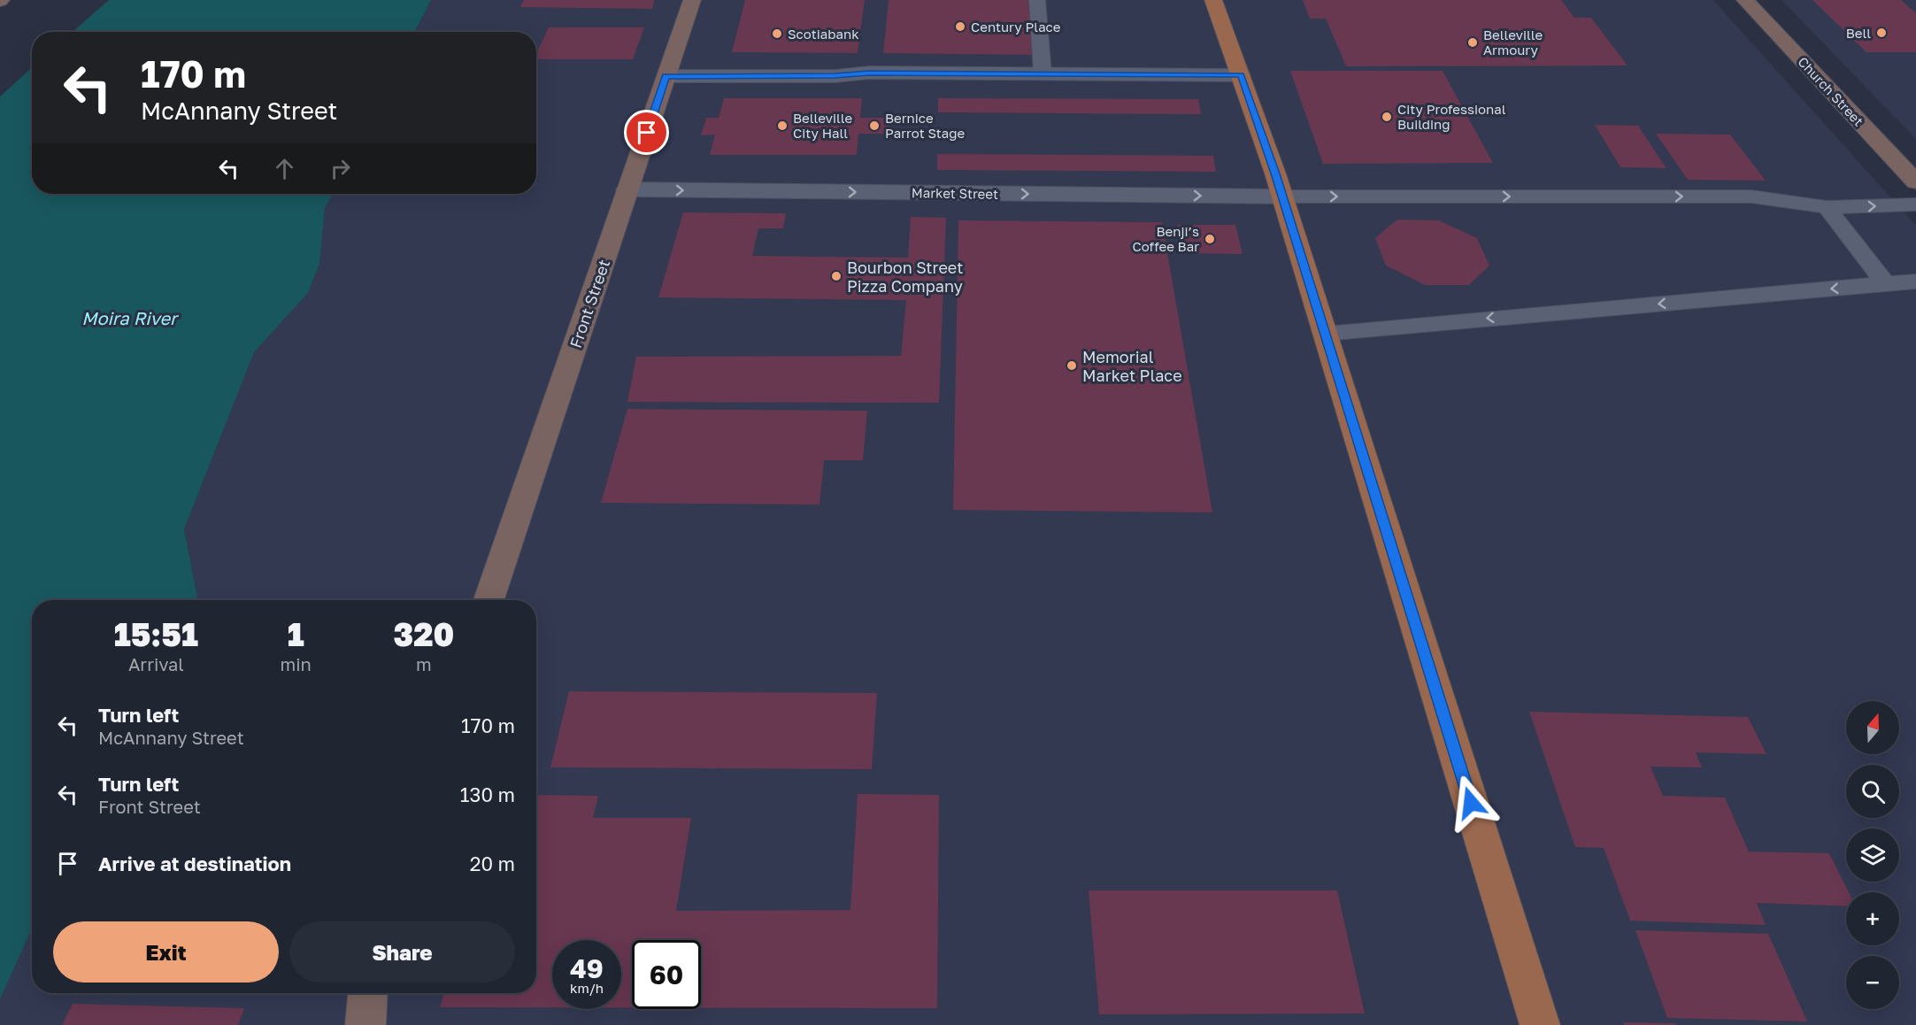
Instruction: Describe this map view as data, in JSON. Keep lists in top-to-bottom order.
{
  "streets": {
    "main road": ["Church Street", "Front Street"],
    "street": ["Market Street"]
  },
  "crossings": [
    ["Market Street", "Front Street"]
  ],
  "water": ["Moira River"],
  "places": [
    "Century Place",
    "Bell",
    "Scotiabank",
    "Belleville Armoury",
    "City Professional Building",
    "Belleville City Hall",
    "Bernice Parrot Stage",
    "Benji’s Coffee Bar",
    "Bourbon Street Pizza Company",
    "Memorial Market Place"
  ],
  "north": "top",
  "page": {
    "turn": ["170 m", "McAnnany Street"],
    "eta": [
      "15:51",
      "Arrival",
      "1",
      "min",
      "320",
      "m"
    ],
    "list": [
      {
        "name": "Turn left",
        "note": "McAnnany Street",
        "value": "170 m"
      },
      {
        "name": "Turn left",
        "note": "Front Street",
        "value": "130 m"
      },
      {
        "name": "Arrive at destination",
        "value": "20 m"
      }
    ],
    "map_buttons": ["+", "−"],
    "buttons": ["Exit", "Share"],
    "speed": "49 km/h",
    "limit": "60"
  }
}
